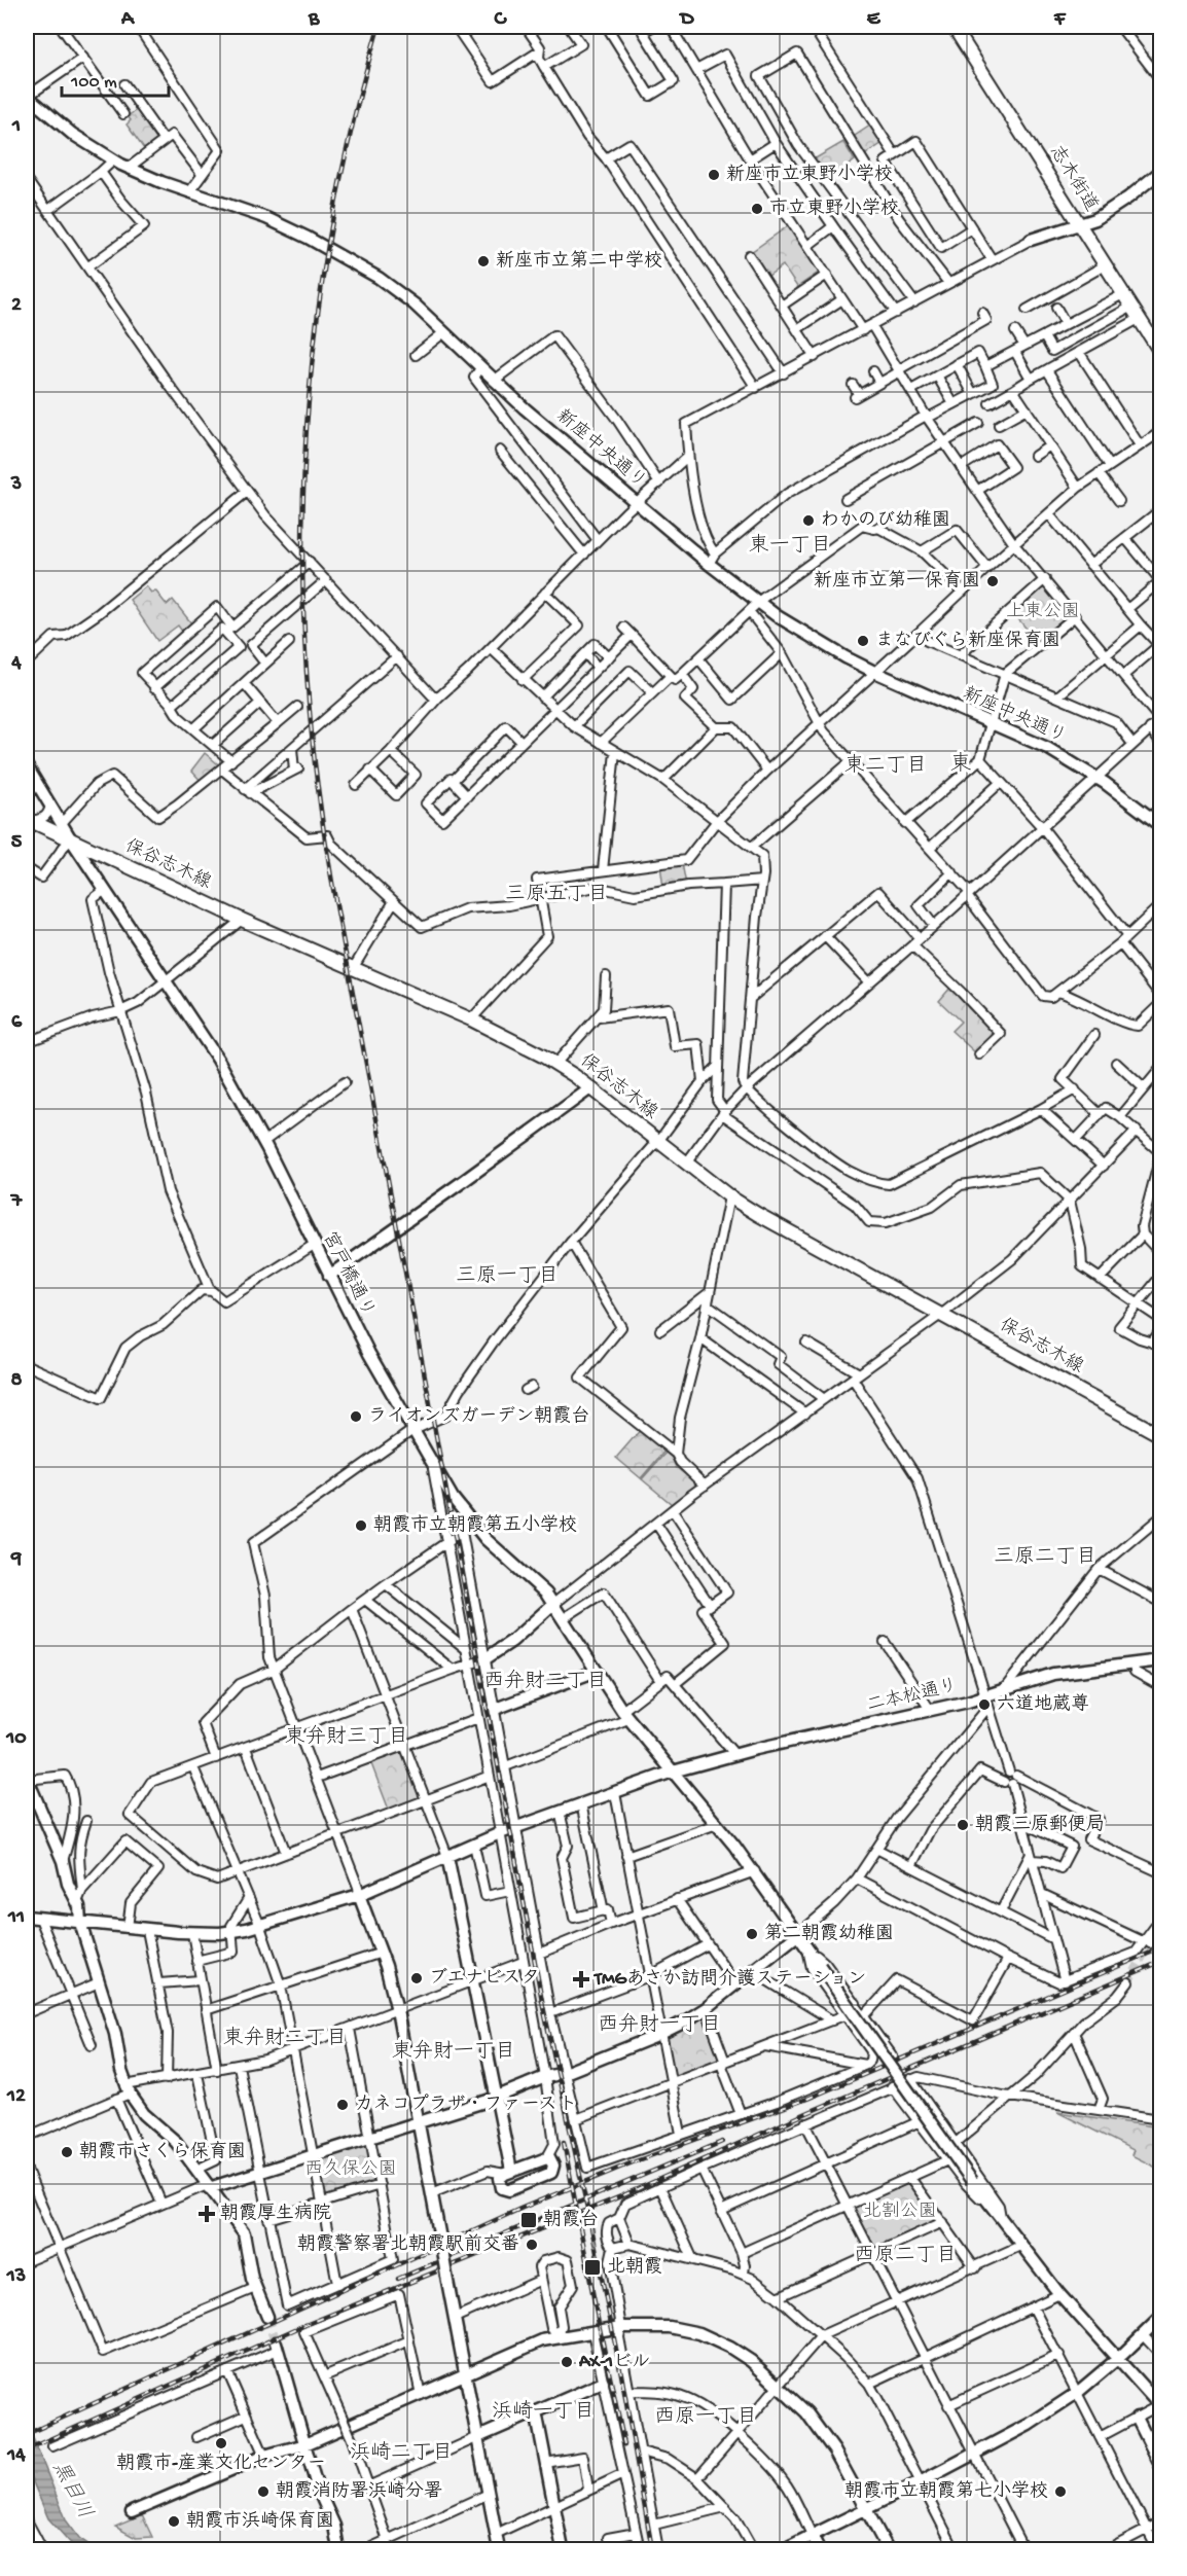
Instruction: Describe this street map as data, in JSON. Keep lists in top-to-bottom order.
{
  "streets": {
    "main road": ["志木街道", "保谷志木線"],
    "street": ["新座中央通り", "宮戸橋通り", "二本松通り"]
  },
  "crossings": [
    ["保谷志木線", "宮戸橋通り"],
    ["宮戸橋通り", "二本松通り"]
  ],
  "districts": [
    "東一丁目",
    "東",
    "東二丁目",
    "三原五丁目",
    "三原一丁目",
    "三原二丁目",
    "西弁財二丁目",
    "東弁財三丁目",
    "西弁財一丁目",
    "東弁財二丁目",
    "東弁財一丁目",
    "西原二丁目",
    "浜崎一丁目",
    "西原一丁目",
    "浜崎二丁目"
  ],
  "water": ["黒目川"],
  "parks": ["上東公園", "西久保公園", "北割公園"],
  "places": {
    "other": [
      "新座市立東野小学校",
      "市立東野小学校",
      "新座市立第二中学校",
      "わかのび幼稚園",
      "新座市立第一保育園",
      "まなびぐら新座保育園",
      "ライオンズガーデン朝霞台",
      "朝霞市立朝霞第五小学校",
      "六道地蔵尊",
      "朝霞三原郵便局",
      "第二朝霞幼稚園",
      "ブエナビスタ",
      "カネコプラザ・ファースト",
      "朝霞市さくら保育園",
      "朝霞警察署北朝霞駅前交番",
      "AX-1ビル",
      "朝霞市-産業文化センター",
      "朝霞消防署浜崎分署",
      "朝霞市立朝霞第七小学校",
      "朝霞市浜崎保育園"
    ],
    "health": ["TMGあさか訪問介護ステーション", "朝霞厚生病院"],
    "transit": ["朝霞台", "北朝霞"]
  },
  "scale_bar": "100 m",
  "grid": {
    "columns": [
      "A",
      "B",
      "C",
      "D",
      "E",
      "F"
    ],
    "rows": [
      "1",
      "2",
      "3",
      "4",
      "5",
      "6",
      "7",
      "8",
      "9",
      "10",
      "11",
      "12",
      "13",
      "14"
    ]
  }
}
